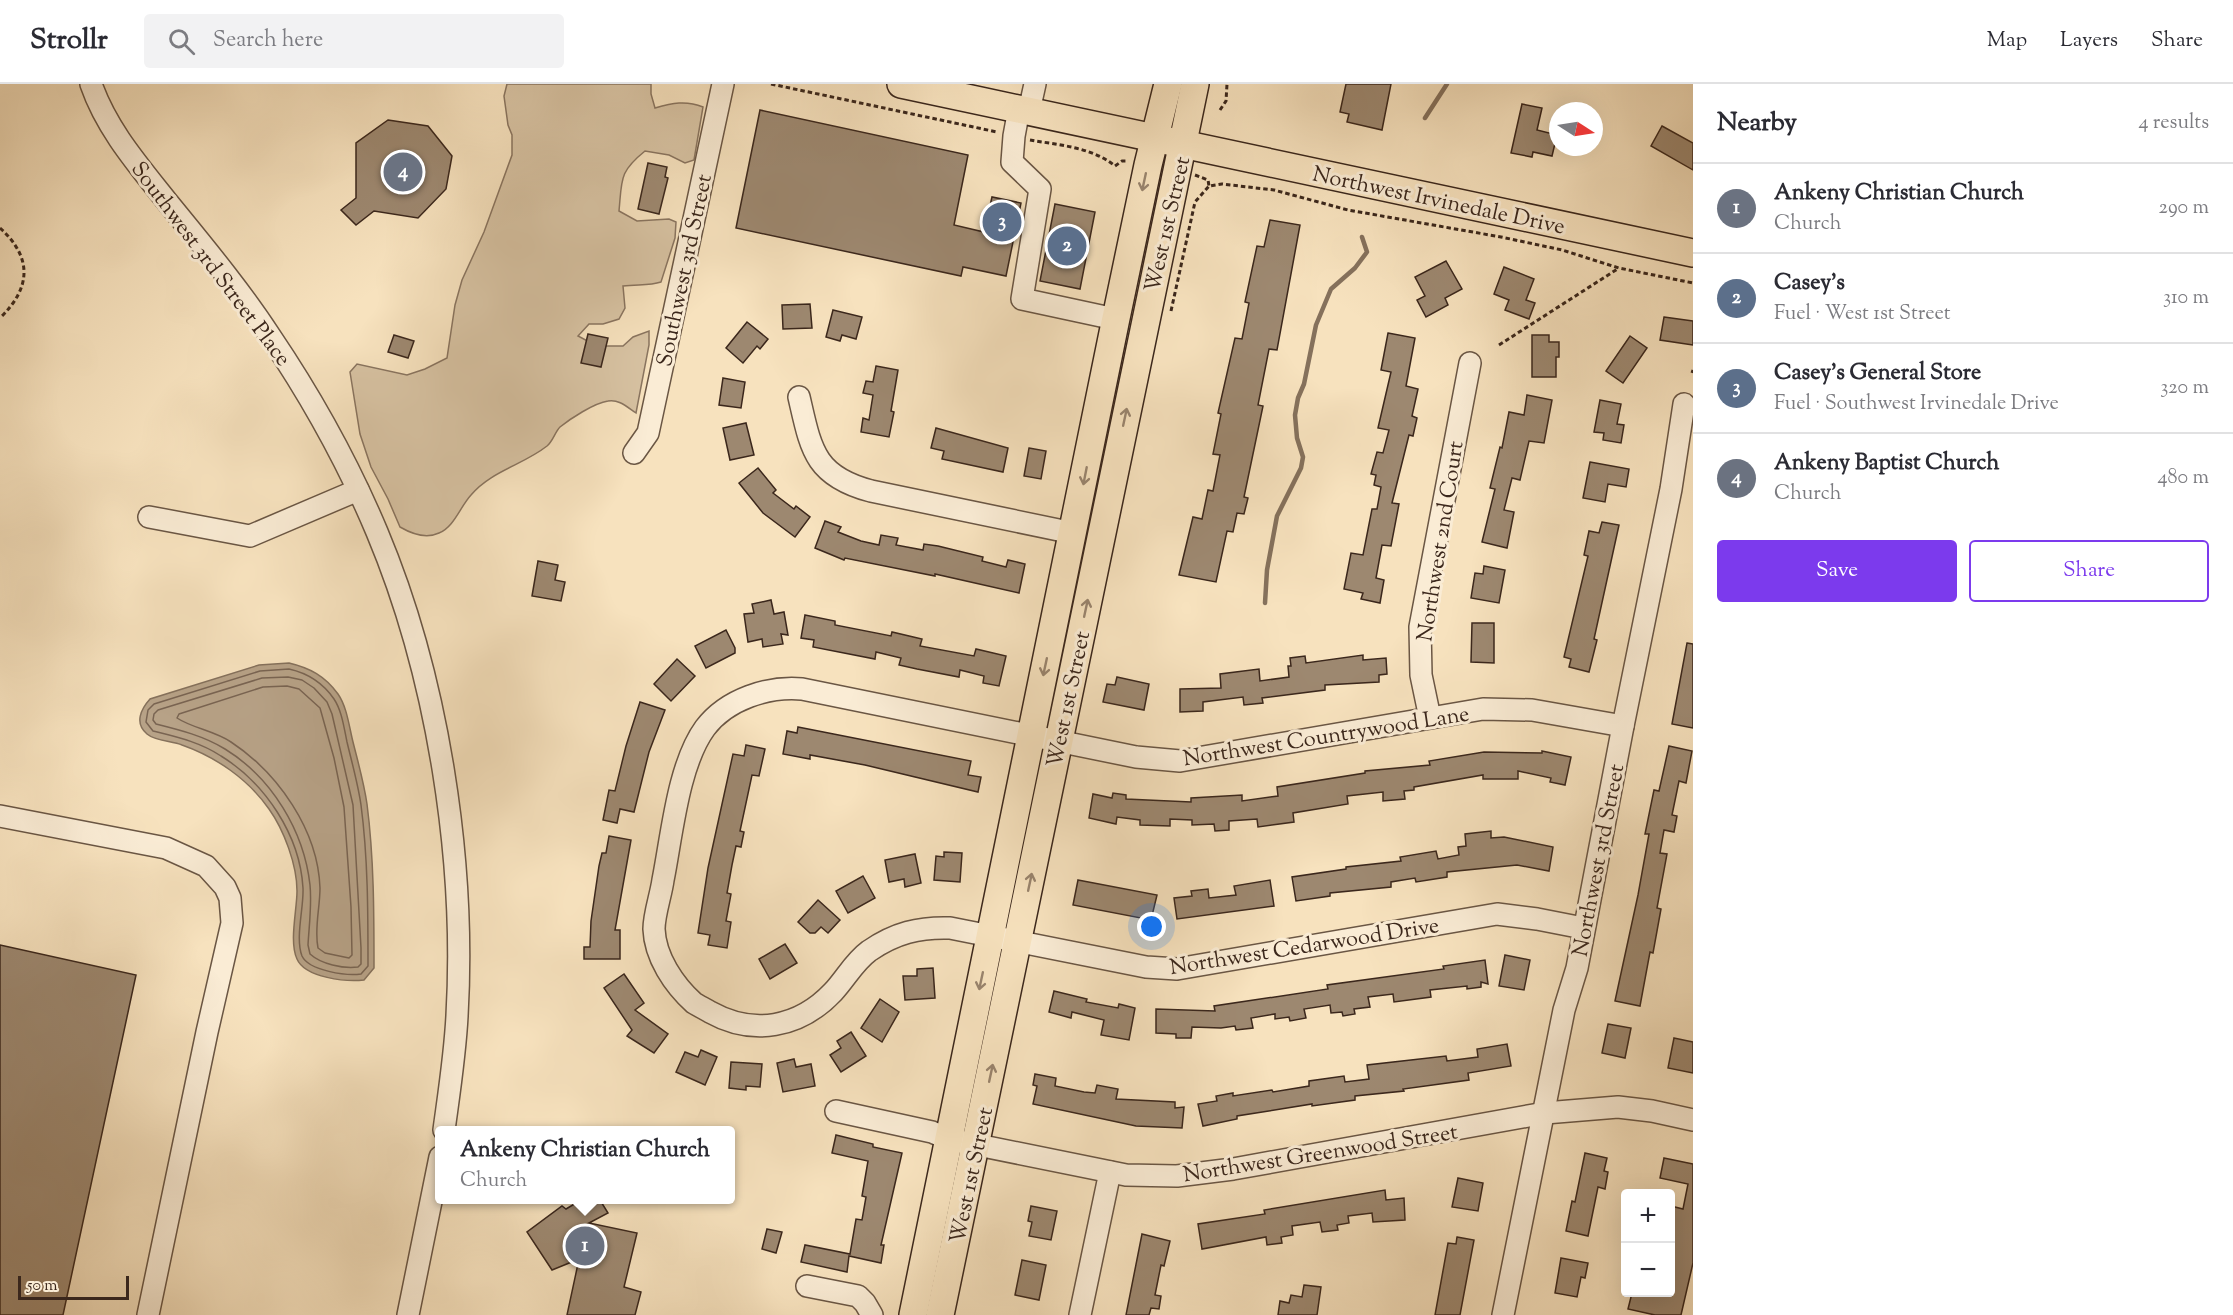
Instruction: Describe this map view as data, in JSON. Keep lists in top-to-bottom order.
{
  "streets": {
    "main road": ["Northwest Irvinedale Drive", "West 1st Street"],
    "street": [
      "Southwest 3rd Street Place",
      "Southwest 3rd Street",
      "Northwest 2nd Court",
      "Northwest Countrywood Lane",
      "Northwest 3rd Street",
      "Northwest Cedarwood Drive",
      "Northwest Greenwood Street"
    ]
  },
  "crossings": [
    ["Northwest Irvinedale Drive", "West 1st Street"],
    ["West 1st Street", "Northwest Countrywood Lane"],
    ["West 1st Street", "Northwest Cedarwood Drive"],
    ["West 1st Street", "Northwest Greenwood Street"],
    ["Northwest 2nd Court", "Northwest Countrywood Lane"],
    ["Northwest Countrywood Lane", "Northwest 3rd Street"],
    ["Northwest Countrywood Lane", "Northwest Cedarwood Drive"],
    ["Northwest 3rd Street", "Northwest Cedarwood Drive"],
    ["Northwest 3rd Street", "Northwest Greenwood Street"]
  ],
  "scale_bar": "50 m",
  "north": "right",
  "page": {
    "header": "Strollr",
    "search": "Search here",
    "nav": ["Map", "Layers", "Share"],
    "heading": ["Nearby", "4 results"],
    "pins": [
      "4",
      "3",
      "2",
      "1"
    ],
    "list": [
      {
        "mark": "1",
        "name": "Ankeny Christian Church",
        "note": "Church",
        "value": "290 m"
      },
      {
        "mark": "2",
        "name": "Casey's",
        "note": "Fuel · West 1st Street",
        "value": "310 m"
      },
      {
        "mark": "3",
        "name": "Casey's General Store",
        "note": "Fuel · Southwest Irvinedale Drive",
        "value": "320 m"
      },
      {
        "mark": "4",
        "name": "Ankeny Baptist Church",
        "note": "Church",
        "value": "480 m"
      }
    ],
    "buttons": ["Save", "Share"],
    "popup": ["Ankeny Christian Church", "Church"],
    "map_buttons": ["+", "−"],
    "scale": "50 m"
  }
}
